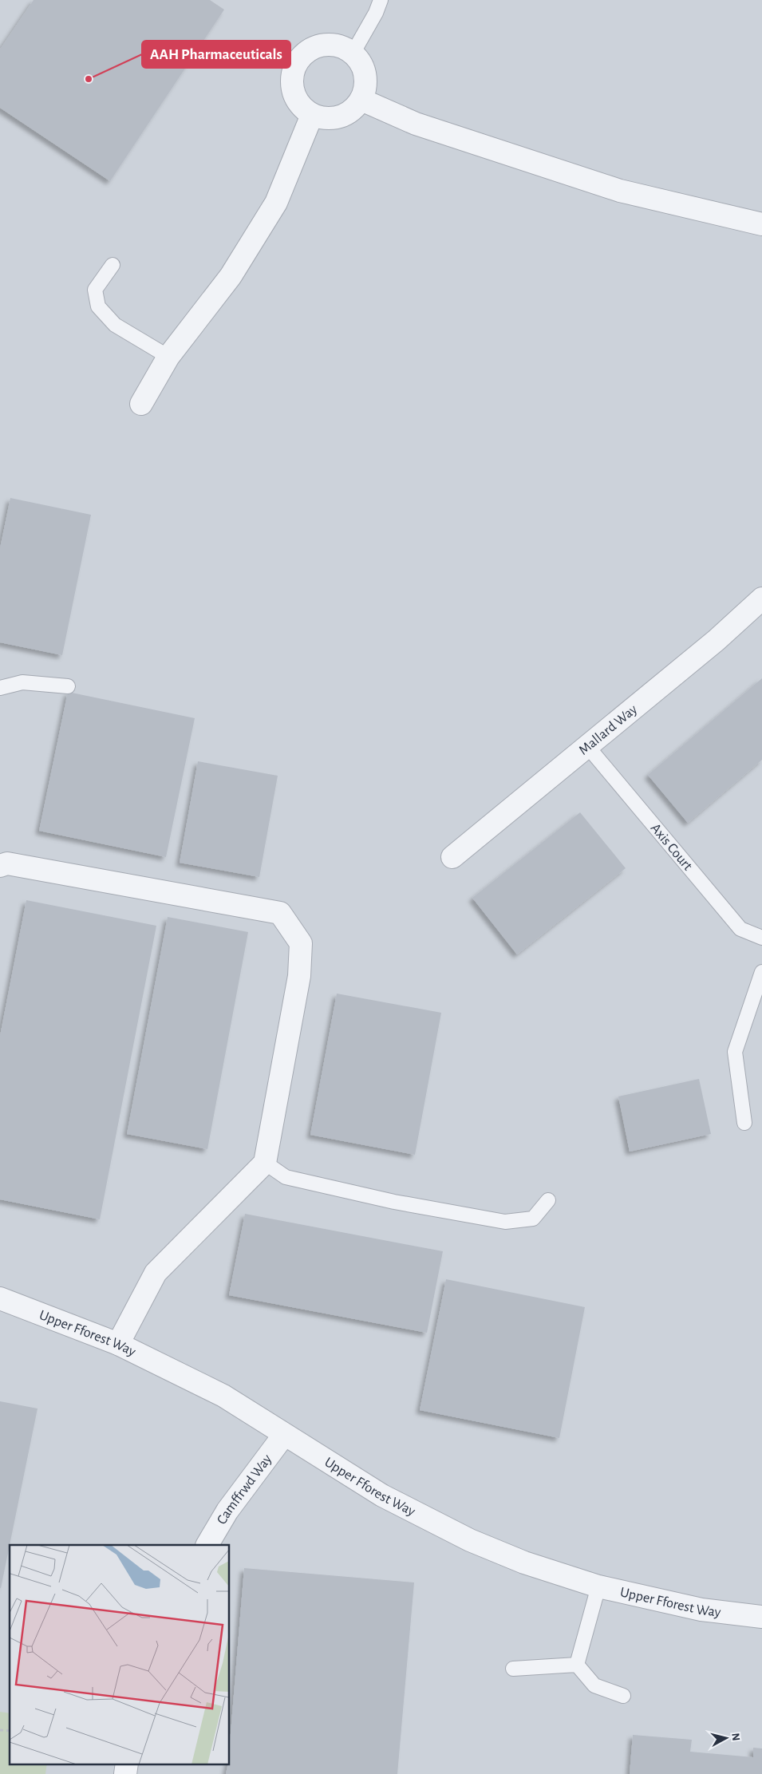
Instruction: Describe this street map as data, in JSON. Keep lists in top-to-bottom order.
{
  "streets": {
    "street": ["Mallard Way", "Upper Fforest Way", "Camffrwd Way"],
    "lane": ["Axis Court"]
  },
  "crossings": [
    ["Mallard Way", "Axis Court"],
    ["Upper Fforest Way", "Camffrwd Way"]
  ],
  "places": ["AAH Pharmaceuticals"],
  "north": "right"
}
